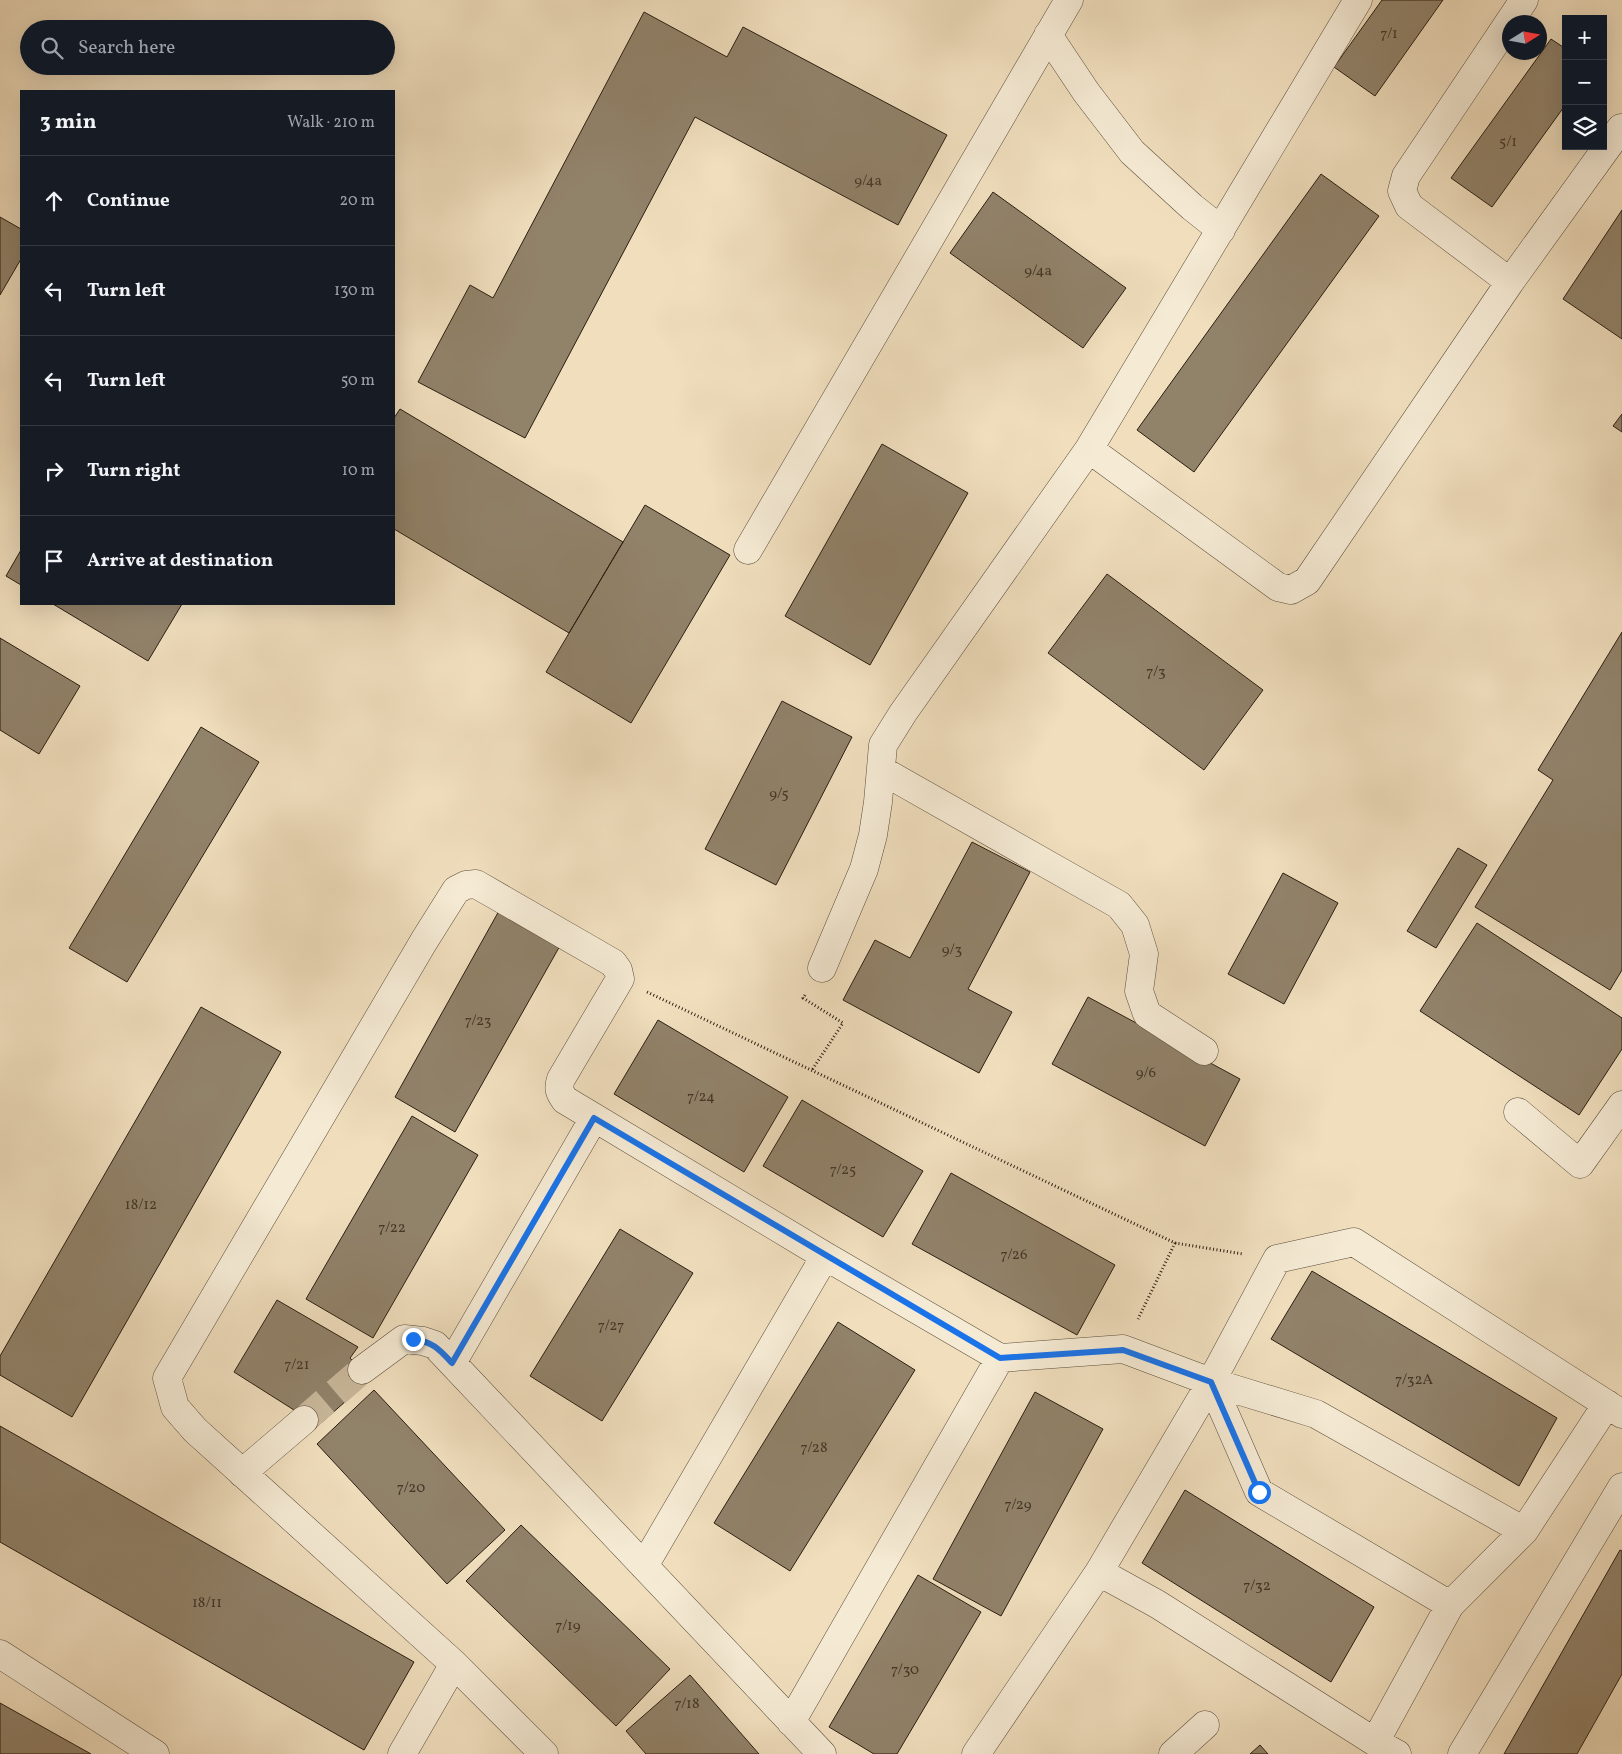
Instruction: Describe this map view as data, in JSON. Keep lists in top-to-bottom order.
{
  "house_numbers": [
    "7/1",
    "5/1",
    "9/4а",
    "9/4а",
    "7/3",
    "9/5",
    "9/3",
    "7/23",
    "9/6",
    "7/24",
    "7/25",
    "18/12",
    "7/22",
    "7/26",
    "7/27",
    "7/21",
    "7/32А",
    "7/28",
    "7/20",
    "7/29",
    "7/32",
    "18/11",
    "7/19",
    "7/30",
    "7/18"
  ],
  "north": "right",
  "page": {
    "map_buttons": ["+", "−"],
    "search": "Search here",
    "heading": ["3 min", "Walk · 210 m"],
    "list": [
      ["Continue", "20 m"],
      ["Turn left", "130 m"],
      ["Turn left", "50 m"],
      ["Turn right", "10 m"],
      "Arrive at destination"
    ]
  }
}
